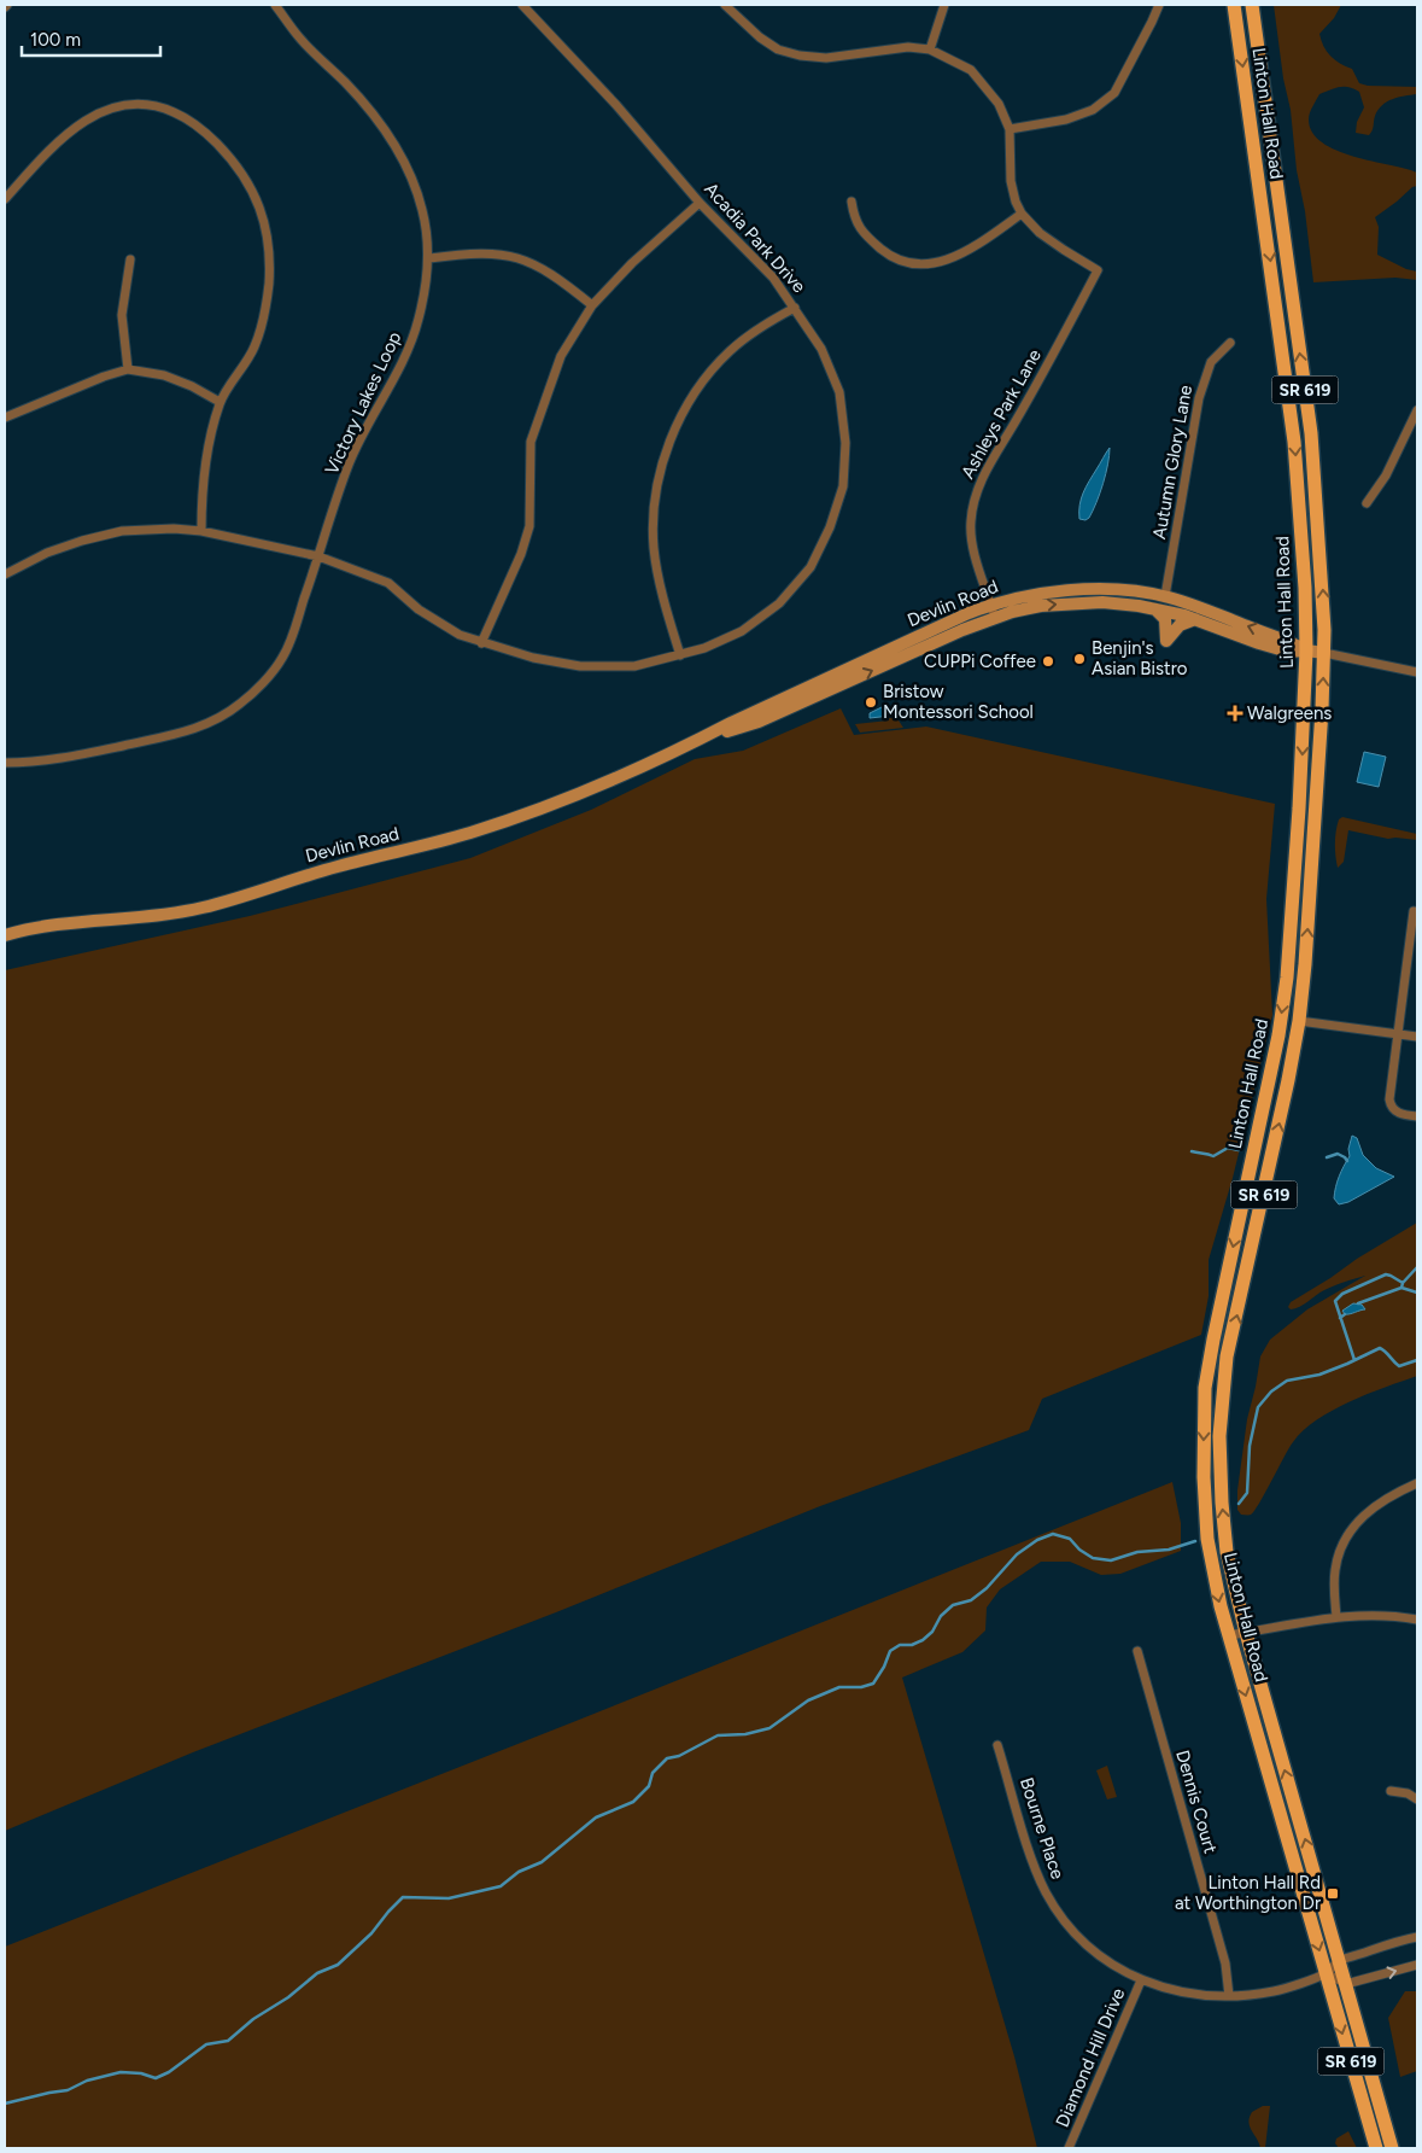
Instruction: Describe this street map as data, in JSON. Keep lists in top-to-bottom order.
{
  "streets": {
    "main road": ["Linton Hall Road", "SR 619", "Devlin Road"],
    "street": [
      "Acadia Park Drive",
      "Victory Lakes Loop",
      "Ashleys Park Lane",
      "Autumn Glory Lane",
      "Dennis Court",
      "Bourne Place",
      "Diamond Hill Drive"
    ]
  },
  "crossings": [
    ["Linton Hall Road", "Devlin Road"],
    ["Linton Hall Road", "Bourne Place"],
    ["Acadia Park Drive", "Victory Lakes Loop"],
    ["Ashleys Park Lane", "Devlin Road"],
    ["Autumn Glory Lane", "Devlin Road"],
    ["Dennis Court", "Bourne Place"],
    ["Bourne Place", "Diamond Hill Drive"]
  ],
  "places": {
    "other": ["Benjin's Asian Bistro", "CUPPi Coffee", "Bristow Montessori School"],
    "health": ["Walgreens"],
    "transit": ["Linton Hall Rd at Worthington Dr"]
  },
  "scale_bar": "100 m"
}
